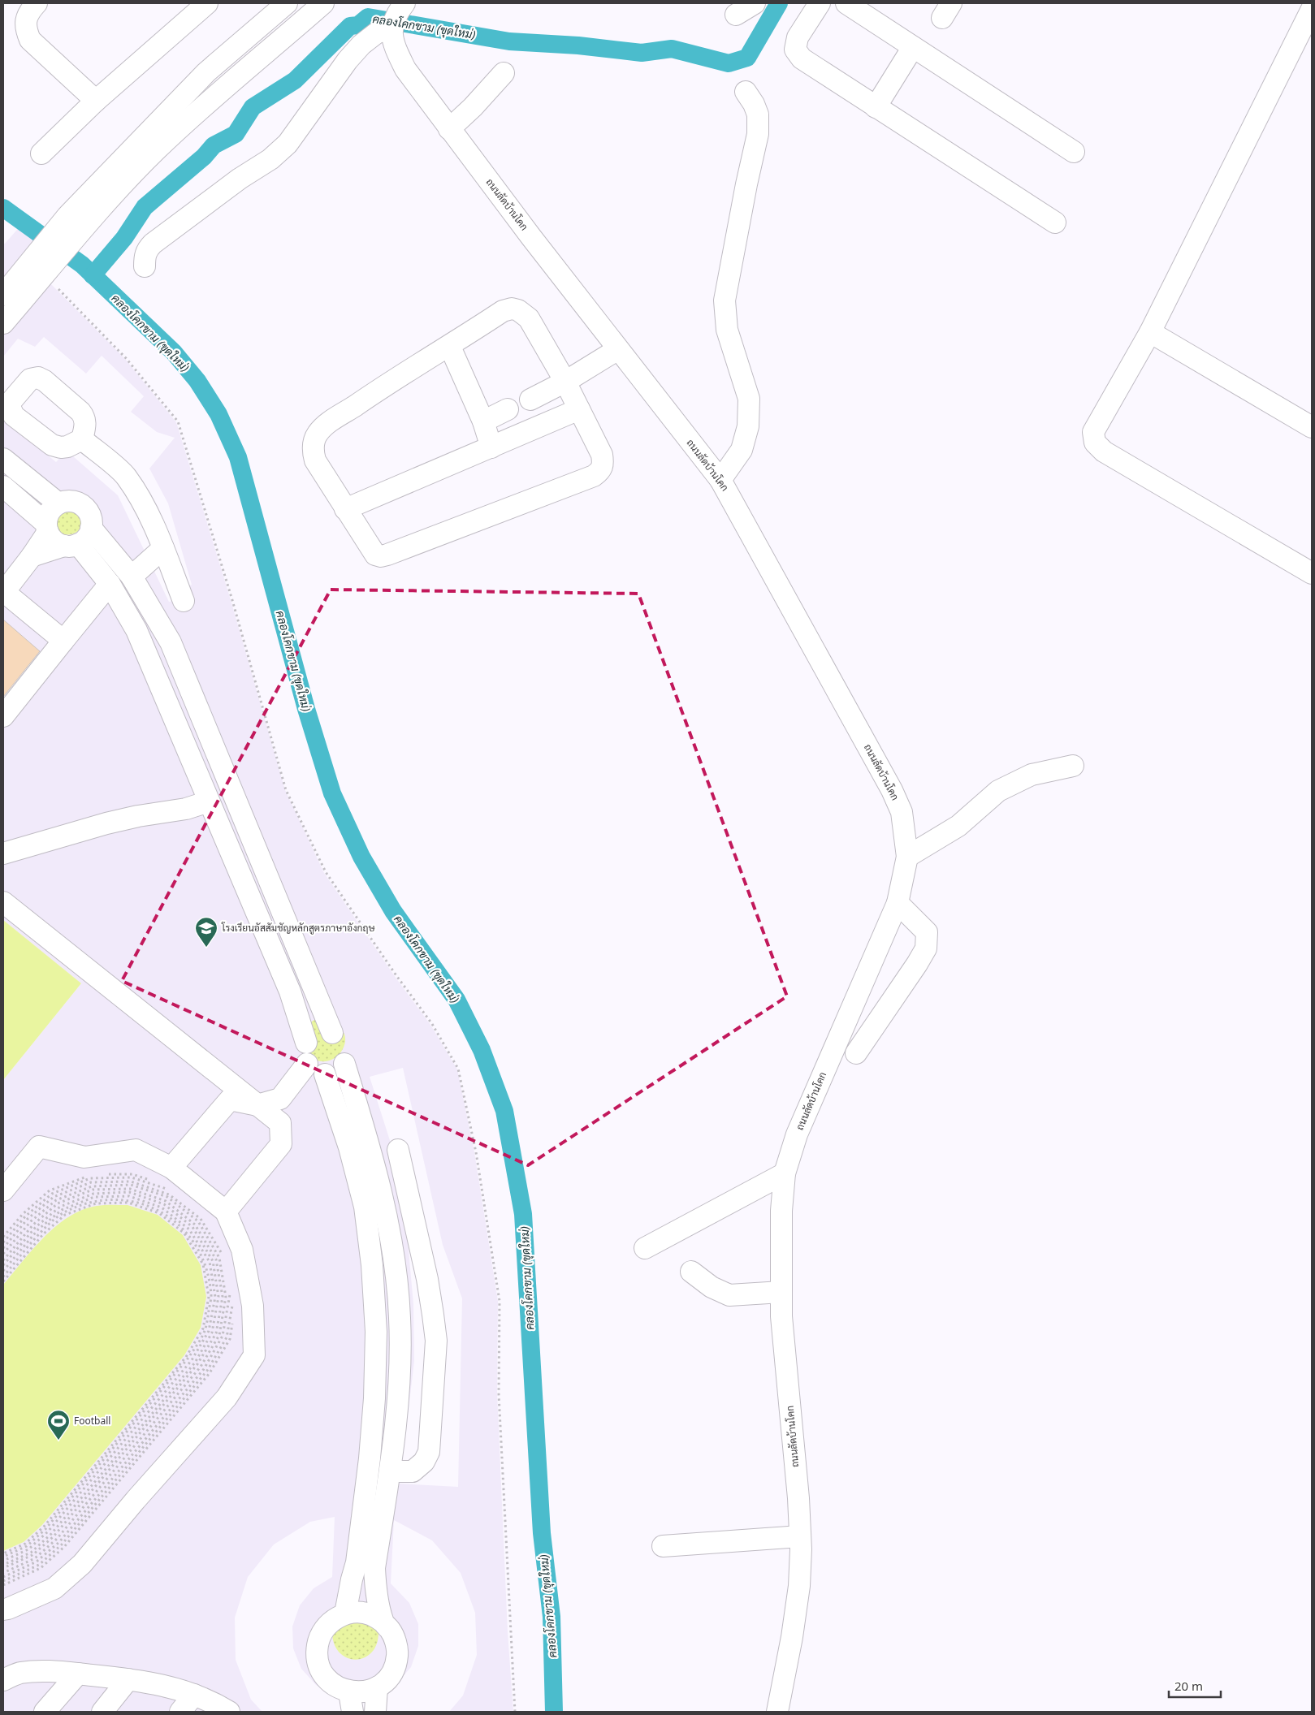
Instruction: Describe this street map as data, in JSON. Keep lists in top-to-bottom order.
{
  "streets": {
    "street": ["ถนนลัดบ้านโคก"]
  },
  "water": ["คลองโคกขาม (ขุดใหม่)"],
  "places": {
    "school or university": ["โรงเรียนอัสสัมชัญหลักสูตรภาษาอังกฤษ"],
    "sports": ["Football"]
  },
  "scale_bar": "20 m"
}
